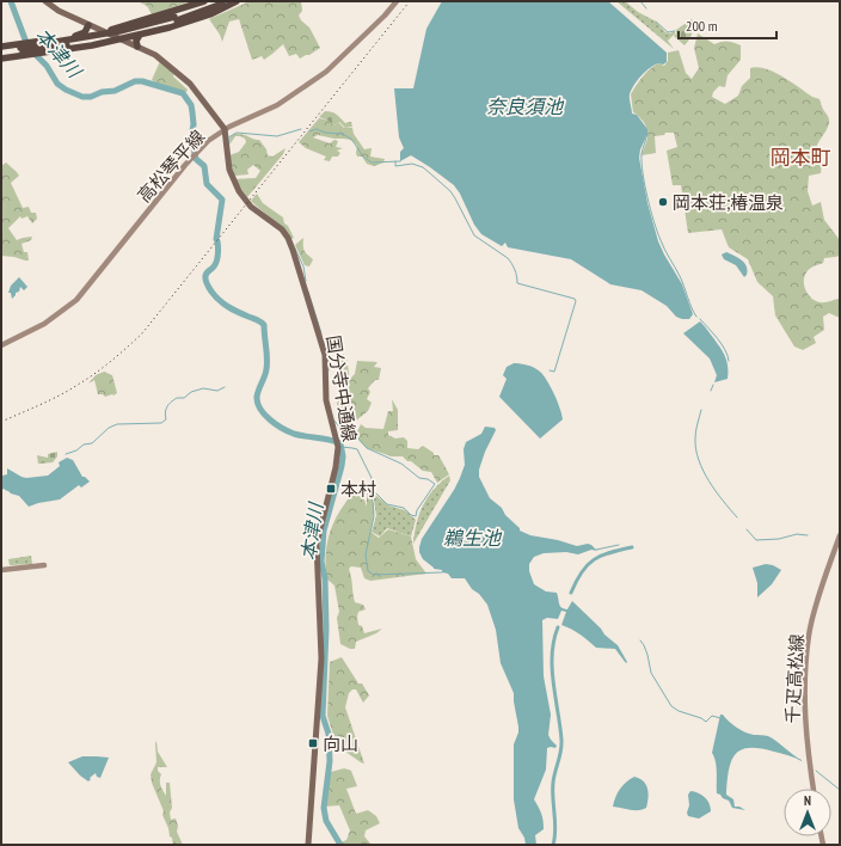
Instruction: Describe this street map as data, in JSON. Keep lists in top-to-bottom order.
{
  "streets": {
    "main road": ["高松琴平線", "国分寺中通線", "千疋高松線"]
  },
  "crossings": [
    ["高松琴平線", "国分寺中通線"]
  ],
  "districts": ["岡本町"],
  "water": ["本津川", "奈良須池", "鵜生池"],
  "places": {
    "other": ["岡本荘;椿温泉"],
    "transit": ["本村", "向山"]
  },
  "scale_bar": "200 m",
  "north": "top"
}
